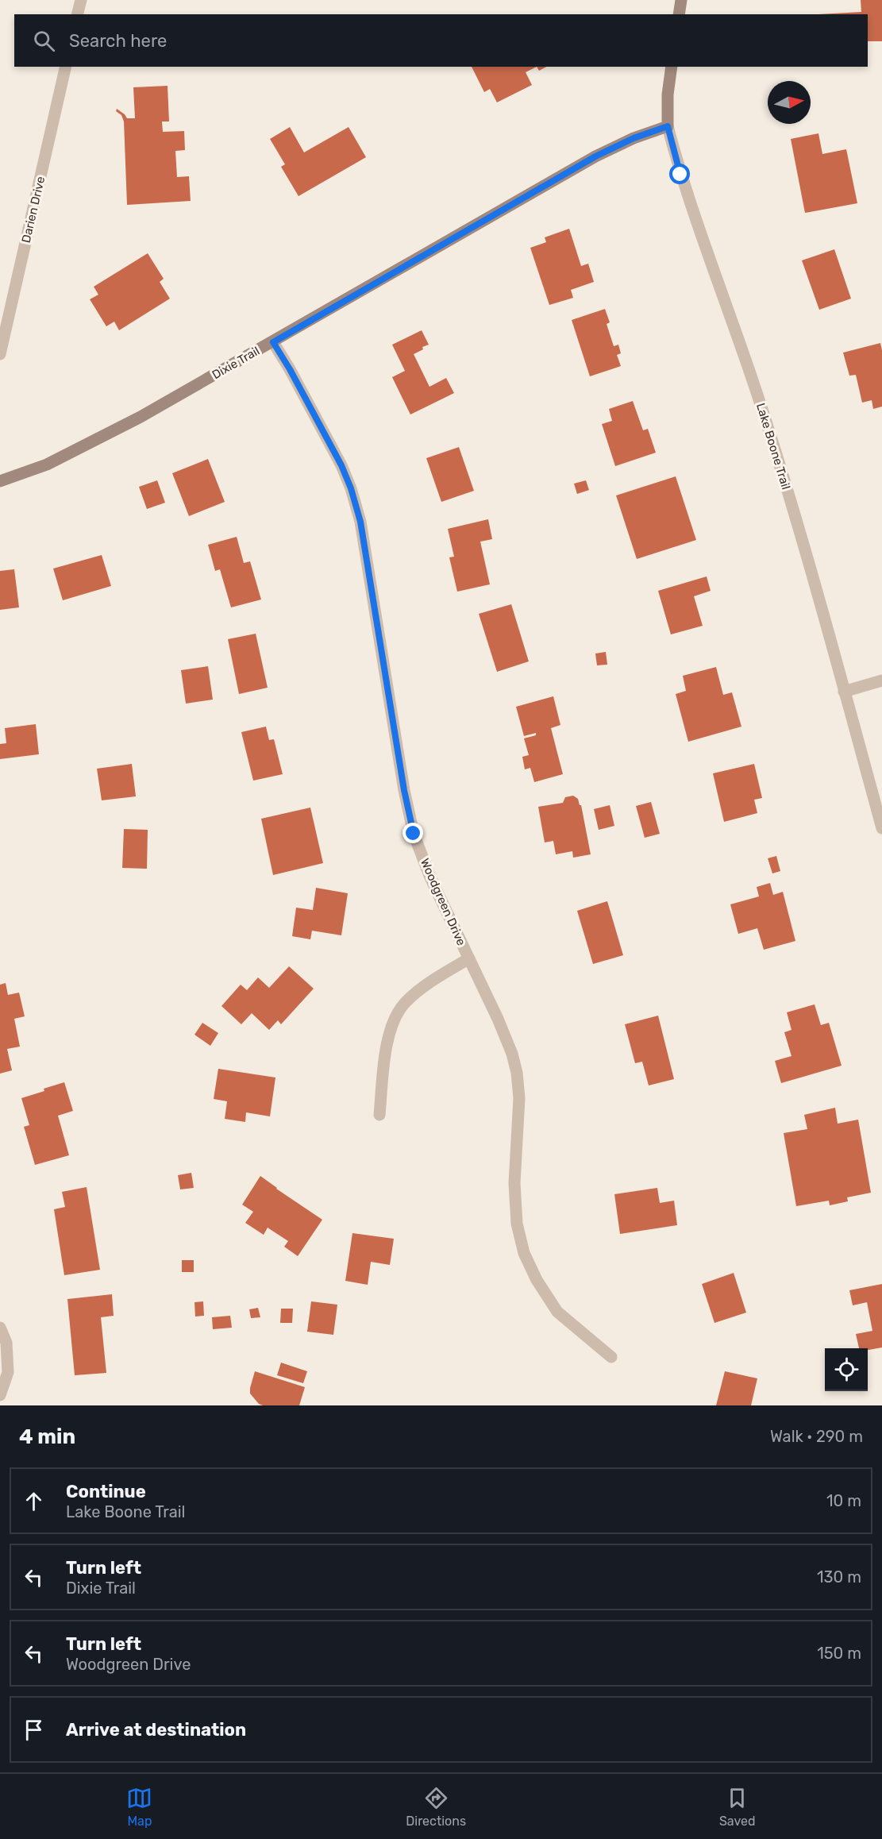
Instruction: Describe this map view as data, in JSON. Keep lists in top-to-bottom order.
{
  "streets": {
    "main road": ["Dixie Trail", "Lake Boone Trail"],
    "street": ["Darien Drive", "Woodgreen Drive"]
  },
  "crossings": [
    ["Dixie Trail", "Lake Boone Trail"],
    ["Dixie Trail", "Woodgreen Drive"]
  ],
  "north": "right",
  "page": {
    "search": "Search here",
    "heading": ["4 min", "Walk · 290 m"],
    "list": [
      ["Continue", "Lake Boone Trail", "10 m"],
      ["Turn left", "Dixie Trail", "130 m"],
      ["Turn left", "Woodgreen Drive", "150 m"],
      "Arrive at destination"
    ],
    "nav": ["Map", "Directions", "Saved"]
  }
}
